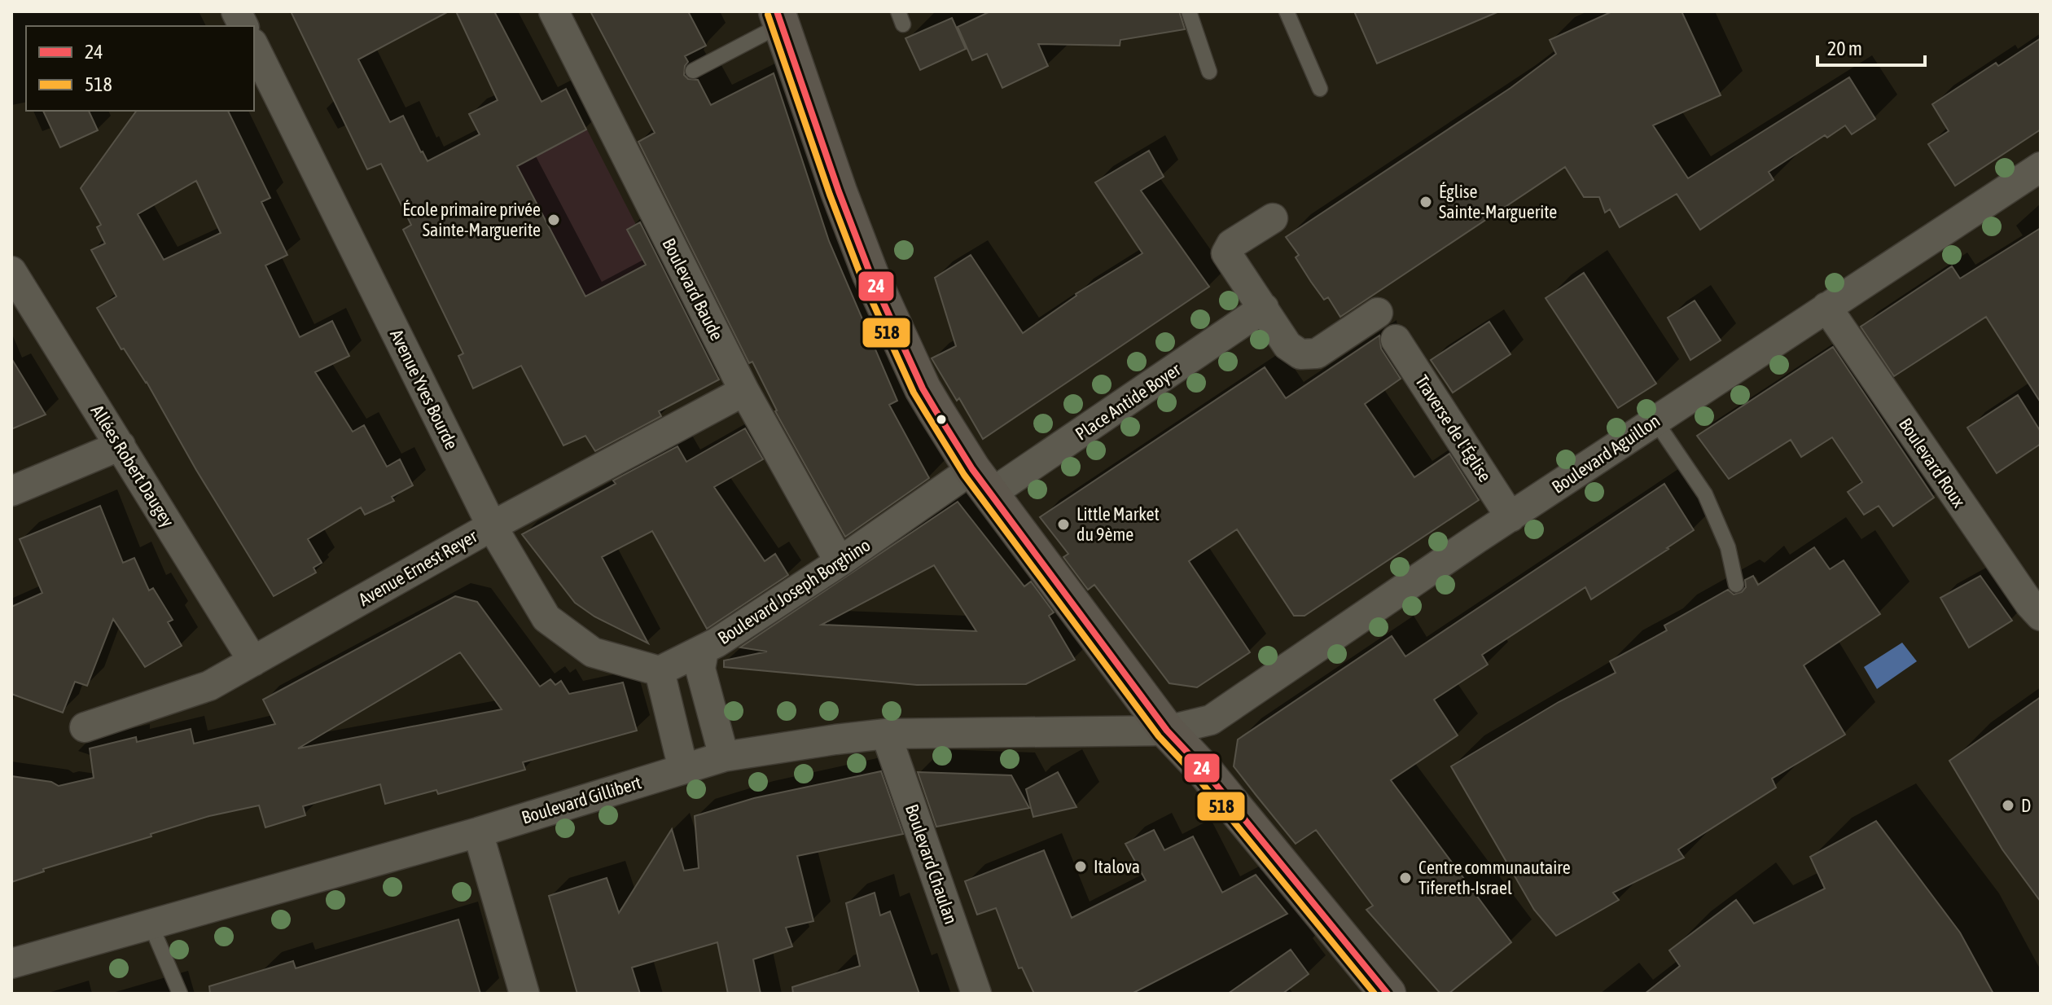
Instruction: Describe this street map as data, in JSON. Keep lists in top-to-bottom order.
{
  "streets": {
    "street": [
      "Boulevard Baude",
      "Avenue Yves Bourde",
      "Place Antide Boyer",
      "Traverse de l'Église",
      "Boulevard Aguillon",
      "Boulevard Roux",
      "Allées Robert Daugey",
      "Avenue Ernest Reyer",
      "Boulevard Joseph Borghino",
      "Boulevard Gillibert",
      "Boulevard Chaulan"
    ]
  },
  "crossings": [
    ["Boulevard Baude", "Avenue Ernest Reyer"],
    ["Boulevard Baude", "Boulevard Joseph Borghino"],
    ["Avenue Yves Bourde", "Avenue Ernest Reyer"],
    ["Place Antide Boyer", "Boulevard Joseph Borghino"],
    ["Traverse de l'Église", "Boulevard Aguillon"],
    ["Boulevard Aguillon", "Boulevard Roux"],
    ["Boulevard Aguillon", "Boulevard Gillibert"],
    ["Allées Robert Daugey", "Avenue Ernest Reyer"],
    ["Boulevard Joseph Borghino", "Boulevard Gillibert"],
    ["Boulevard Gillibert", "Boulevard Chaulan"]
  ],
  "places": [
    "Église Sainte-Marguerite",
    "École primaire privée Sainte-Marguerite",
    "Little Market du 9ème",
    "D",
    "Italova",
    "Centre communautaire Tifereth-Israel"
  ],
  "lines": ["transit line 24", "transit line 518"],
  "legend": ["24", "518"],
  "scale_bar": "20 m"
}
